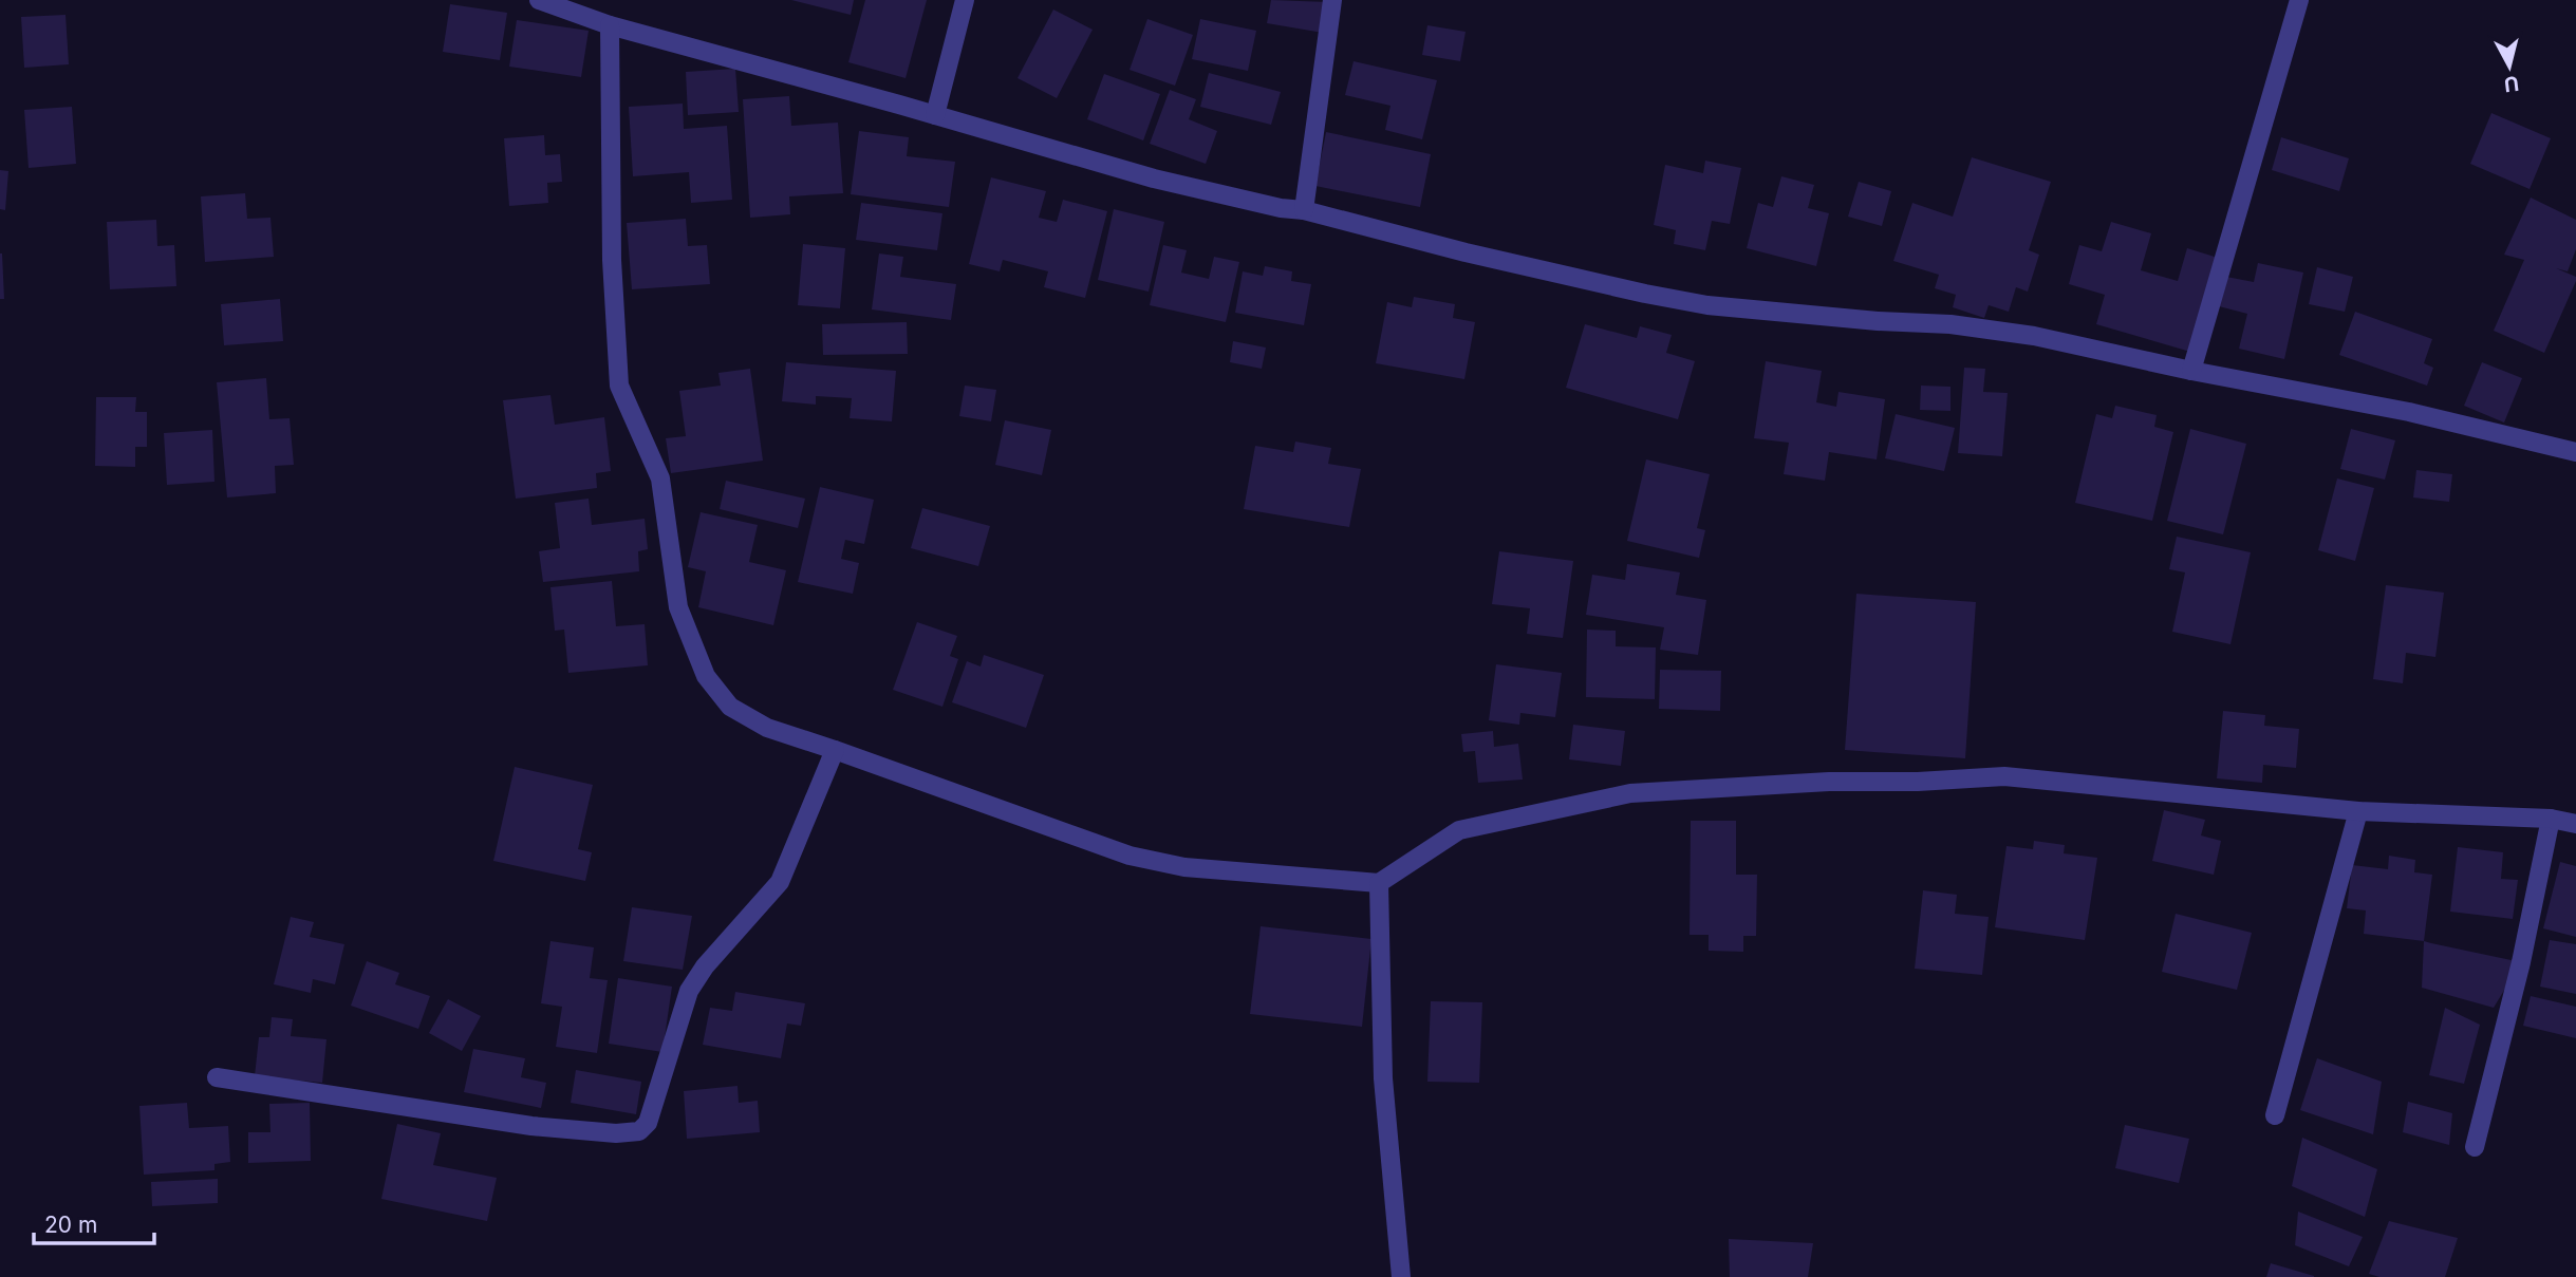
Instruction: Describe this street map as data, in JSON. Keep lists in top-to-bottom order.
{
  "scale_bar": "20 m",
  "north": "bottom"
}
